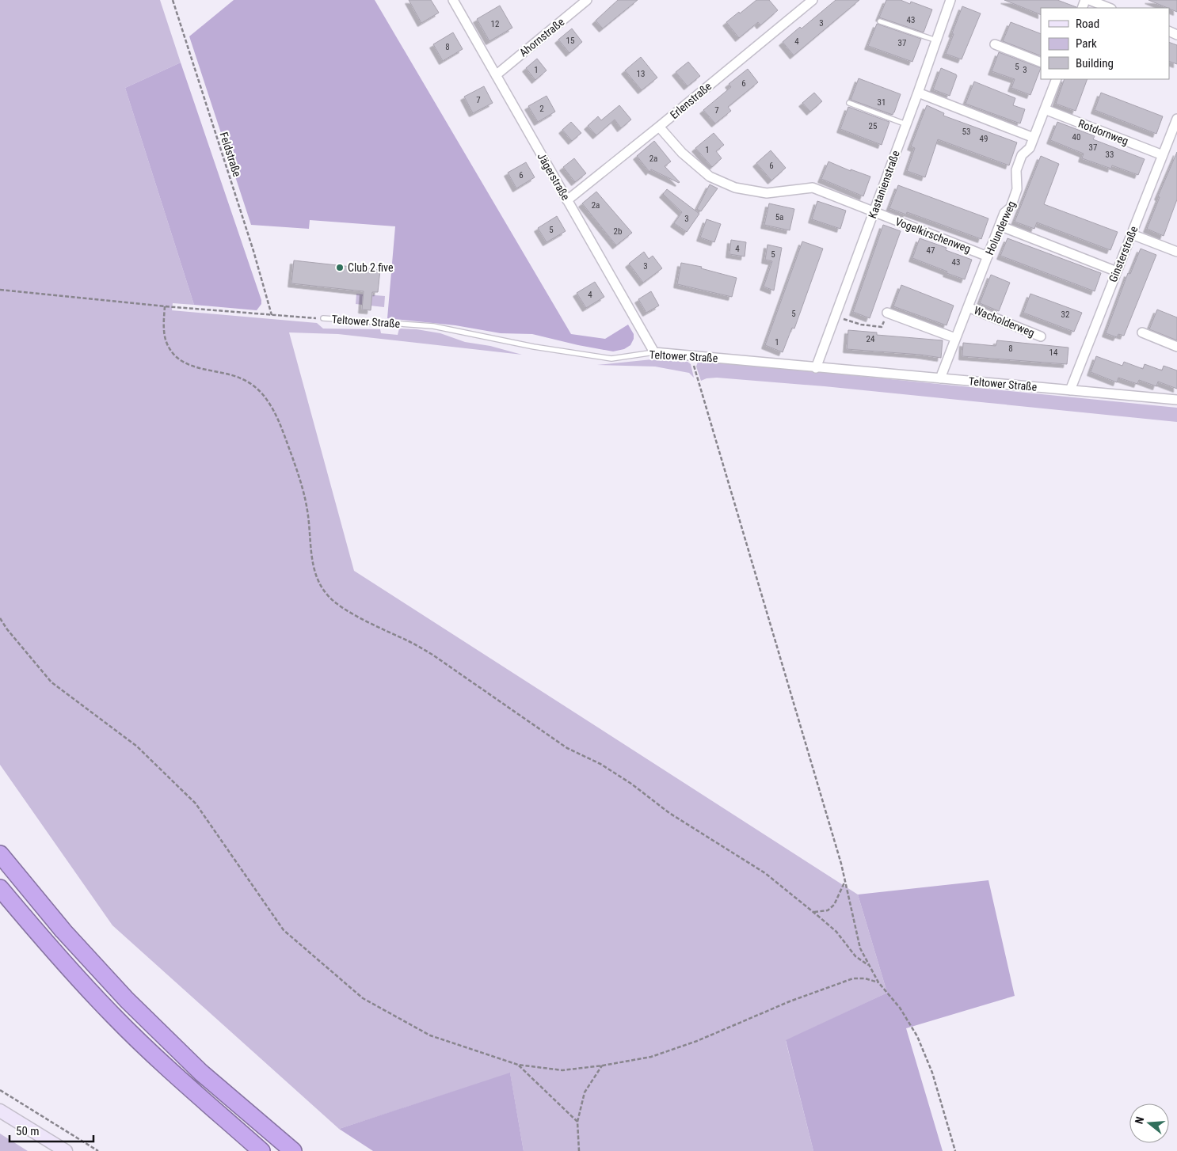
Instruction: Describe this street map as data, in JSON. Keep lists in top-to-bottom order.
{
  "streets": {
    "street": [
      "Ahornstraße",
      "Erlenstraße",
      "Rotdornweg",
      "Jägerstraße",
      "Kastanienstraße",
      "Holunderweg",
      "Vogelkirschenweg",
      "Ginsterstraße",
      "Teltower Straße",
      "Wacholderweg"
    ],
    "path": ["Feldstraße"]
  },
  "crossings": [
    ["Ahornstraße", "Jägerstraße"],
    ["Erlenstraße", "Jägerstraße"],
    ["Erlenstraße", "Vogelkirschenweg"],
    ["Rotdornweg", "Holunderweg"],
    ["Rotdornweg", "Ginsterstraße"],
    ["Feldstraße", "Teltower Straße"],
    ["Jägerstraße", "Teltower Straße"],
    ["Kastanienstraße", "Vogelkirschenweg"],
    ["Kastanienstraße", "Teltower Straße"],
    ["Holunderweg", "Vogelkirschenweg"],
    ["Holunderweg", "Teltower Straße"],
    ["Holunderweg", "Wacholderweg"],
    ["Ginsterstraße", "Teltower Straße"]
  ],
  "places": ["Club 2 five"],
  "house_numbers": [
    "43",
    "3",
    "12",
    "15",
    "4",
    "37",
    "8",
    "5",
    "1",
    "3",
    "13",
    "6",
    "7",
    "31",
    "2",
    "7",
    "25",
    "53",
    "40",
    "49",
    "37",
    "1",
    "33",
    "2a",
    "6",
    "6",
    "2a",
    "5a",
    "3",
    "5",
    "2b",
    "4",
    "47",
    "5",
    "43",
    "3",
    "4",
    "5",
    "32",
    "24",
    "1",
    "8",
    "14"
  ],
  "legend": ["Road", "Park", "Building"],
  "scale_bar": "50 m",
  "north": "left"
}
